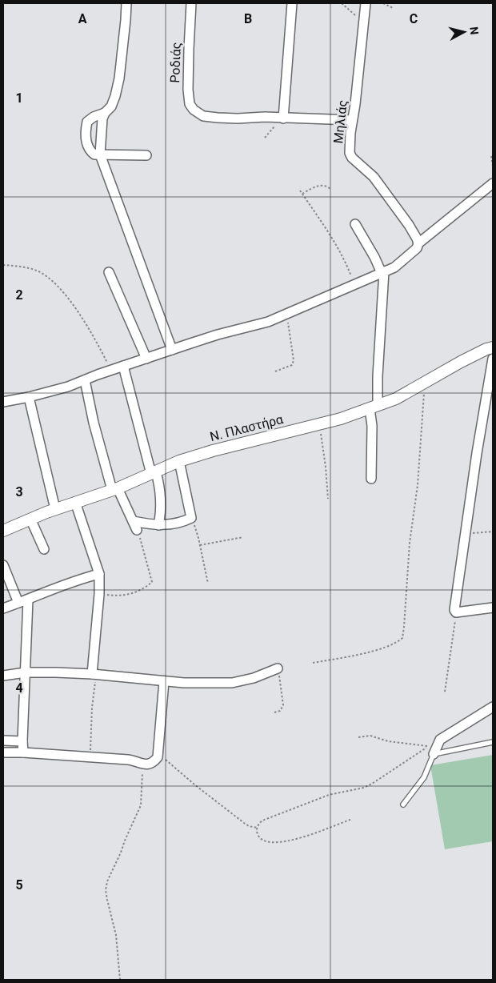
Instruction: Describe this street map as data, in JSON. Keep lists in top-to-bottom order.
{
  "streets": {
    "street": ["Ροδιάς", "Μηλιάς", "Ν. Πλαστήρα"]
  },
  "north": "right",
  "grid": {
    "columns": ["A", "B", "C"],
    "rows": [
      "1",
      "2",
      "3",
      "4",
      "5"
    ]
  }
}
